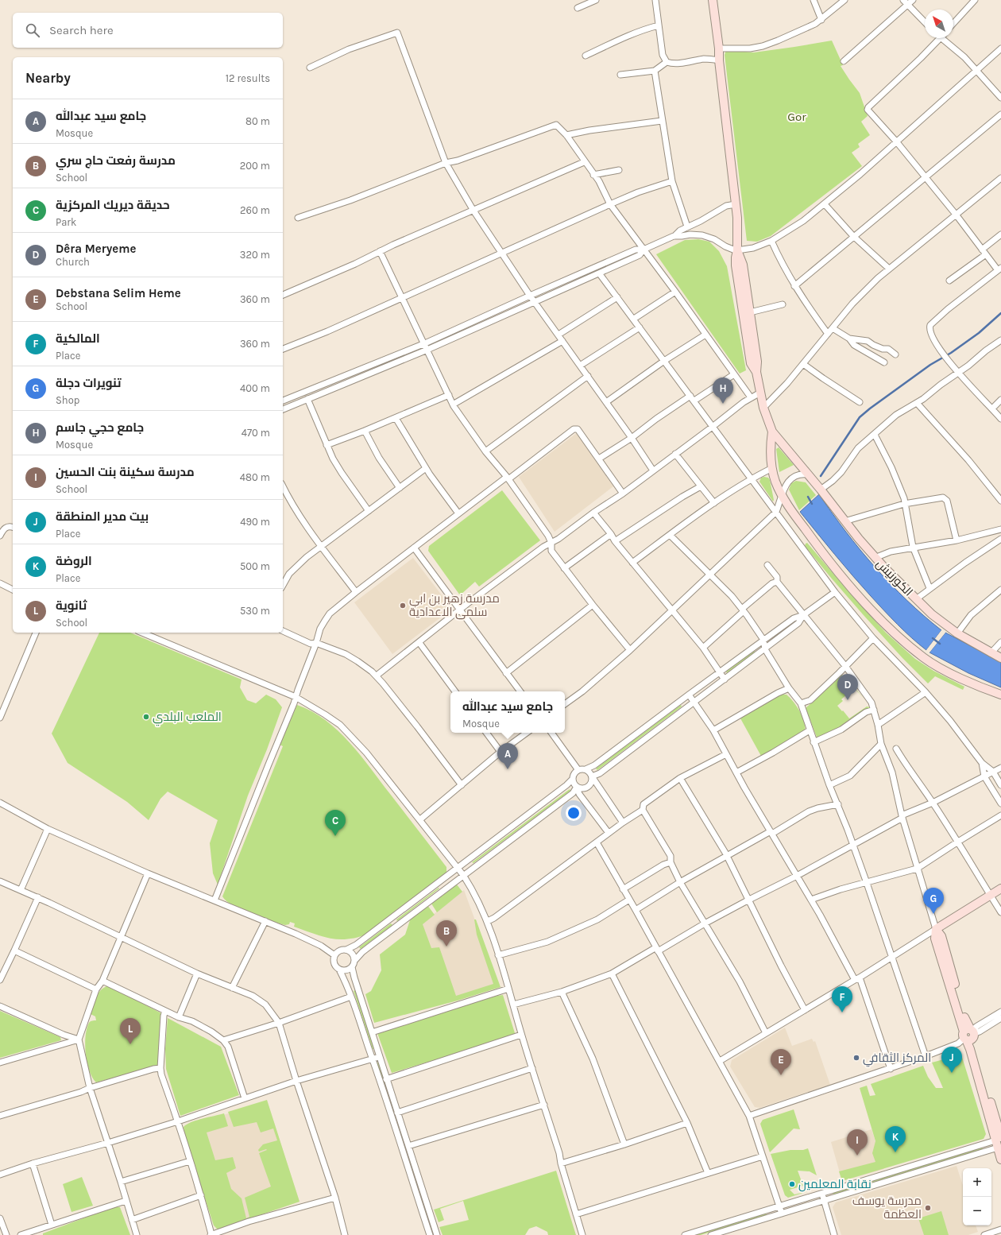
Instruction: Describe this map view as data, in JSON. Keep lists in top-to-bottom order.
{
  "streets": {
    "main road": ["الكورنيش"]
  },
  "parks": ["Gor"],
  "places": [
    "مدرسة زهير بن ابي سلمى الاعدادية",
    "الملعب البلدي",
    "المركز الثقافي",
    "نقابة المعلمين",
    "مدرسة يوسف العظمة"
  ],
  "north": "top left",
  "page": {
    "search": "Search here",
    "heading": ["Nearby", "12 results"],
    "list": [
      {
        "mark": "A",
        "name": "جامع سيد عبدالله",
        "note": "Mosque",
        "value": "80 m"
      },
      {
        "mark": "B",
        "name": "مدرسة رفعت حاج سري",
        "note": "School",
        "value": "200 m"
      },
      {
        "mark": "C",
        "name": "حديقة ديريك المركزية",
        "note": "Park",
        "value": "260 m"
      },
      {
        "mark": "D",
        "name": "Dêra Meryeme",
        "note": "Church",
        "value": "320 m"
      },
      {
        "mark": "E",
        "name": "Debstana Selim Heme",
        "note": "School",
        "value": "360 m"
      },
      {
        "mark": "F",
        "name": "المالكية",
        "note": "Place",
        "value": "360 m"
      },
      {
        "mark": "G",
        "name": "تنويرات دجلة",
        "note": "Shop",
        "value": "400 m"
      },
      {
        "mark": "H",
        "name": "جامع حجي جاسم",
        "note": "Mosque",
        "value": "470 m"
      },
      {
        "mark": "I",
        "name": "مدرسة سكينة بنت الحسين",
        "note": "School",
        "value": "480 m"
      },
      {
        "mark": "J",
        "name": "بيت مدير المنطقة",
        "note": "Place",
        "value": "490 m"
      },
      {
        "mark": "K",
        "name": "الروضة",
        "note": "Place",
        "value": "500 m"
      },
      {
        "mark": "L",
        "name": "ثانوية",
        "note": "School",
        "value": "530 m"
      }
    ],
    "pins": [
      "H",
      "D",
      "A",
      "C",
      "G",
      "B",
      "F",
      "L",
      "J",
      "E",
      "K",
      "I"
    ],
    "popup": ["جامع سيد عبدالله", "Mosque"],
    "map_buttons": ["+", "−"]
  }
}
